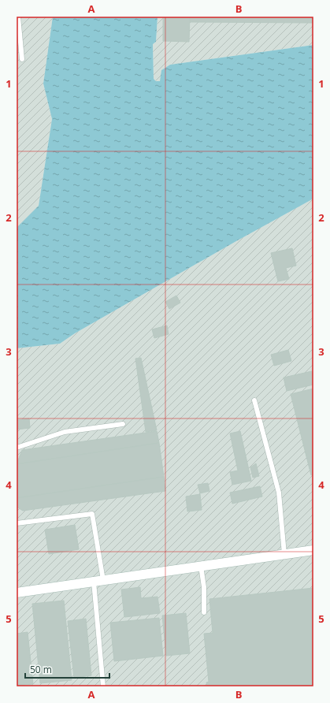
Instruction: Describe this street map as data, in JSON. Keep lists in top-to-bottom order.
{
  "scale_bar": "50 m",
  "grid": {
    "columns": ["A", "B"],
    "rows": [
      "1",
      "2",
      "3",
      "4",
      "5"
    ]
  }
}
